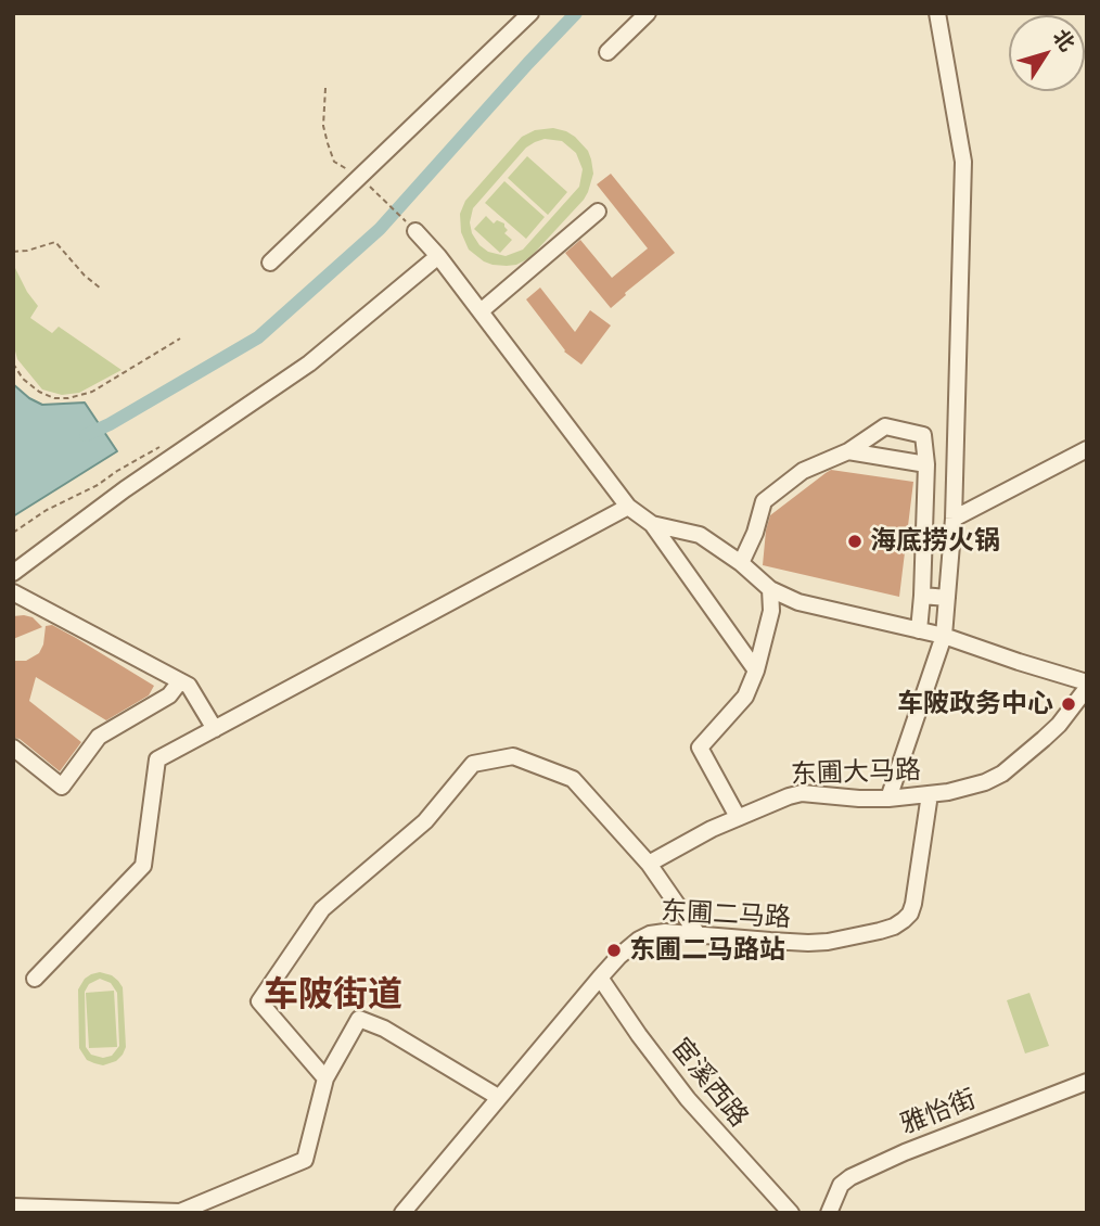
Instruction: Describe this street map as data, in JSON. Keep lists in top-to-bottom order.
{
  "streets": {
    "street": [
      "东圃大马路",
      "东圃二马路",
      "宦溪西路",
      "雅怡街"
    ]
  },
  "crossings": [
    ["东圃大马路", "东圃二马路"],
    ["东圃二马路", "宦溪西路"]
  ],
  "districts": ["车陂街道"],
  "places": ["海底捞火锅", "车陂政务中心", "东圃二马路站"],
  "north": "top right"
}
